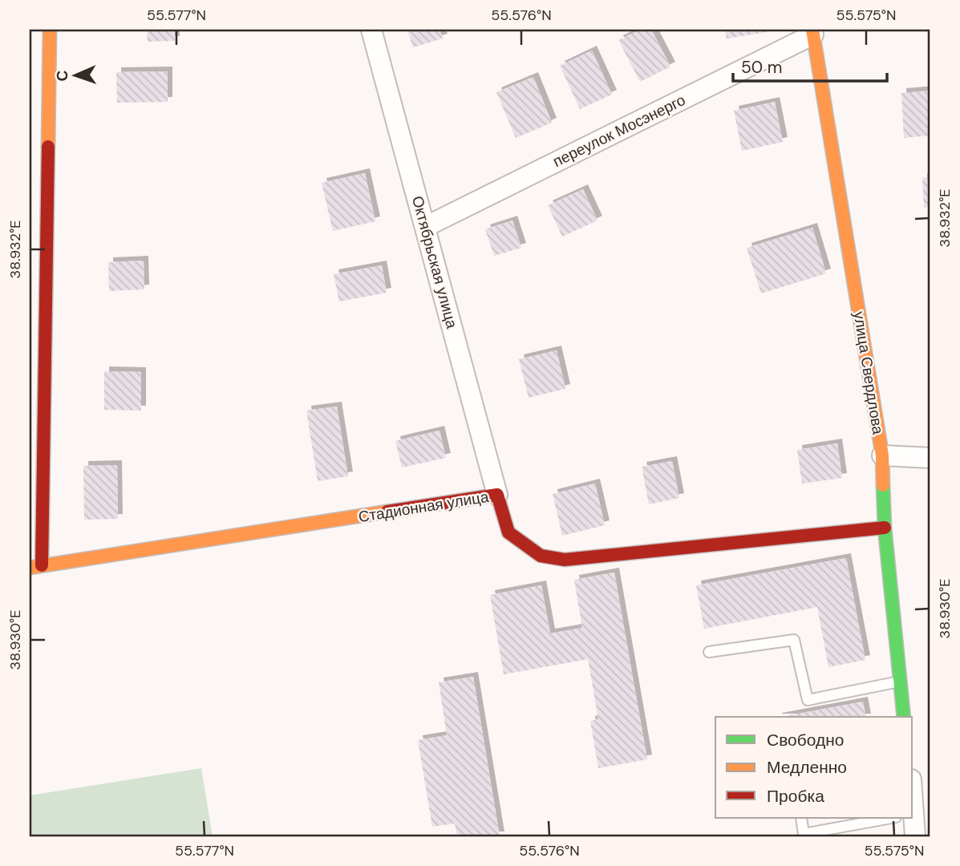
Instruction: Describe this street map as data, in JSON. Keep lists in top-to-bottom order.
{
  "streets": {
    "street": [
      "переулок Мосэнерго",
      "Октябрьская улица",
      "улица Свердлова",
      "Стадионная улица"
    ]
  },
  "crossings": [
    ["переулок Мосэнерго", "Октябрьская улица"],
    ["переулок Мосэнерго", "улица Свердлова"],
    ["Октябрьская улица", "Стадионная улица"],
    ["улица Свердлова", "Стадионная улица"]
  ],
  "legend": ["Свободно", "Медленно", "Пробка"],
  "scale_bar": "50 m",
  "north": "left",
  "coordinates": [
    "55.577°N",
    "55.576°N",
    "55.575°N",
    "38.932°E",
    "38.930°E"
  ]
}
